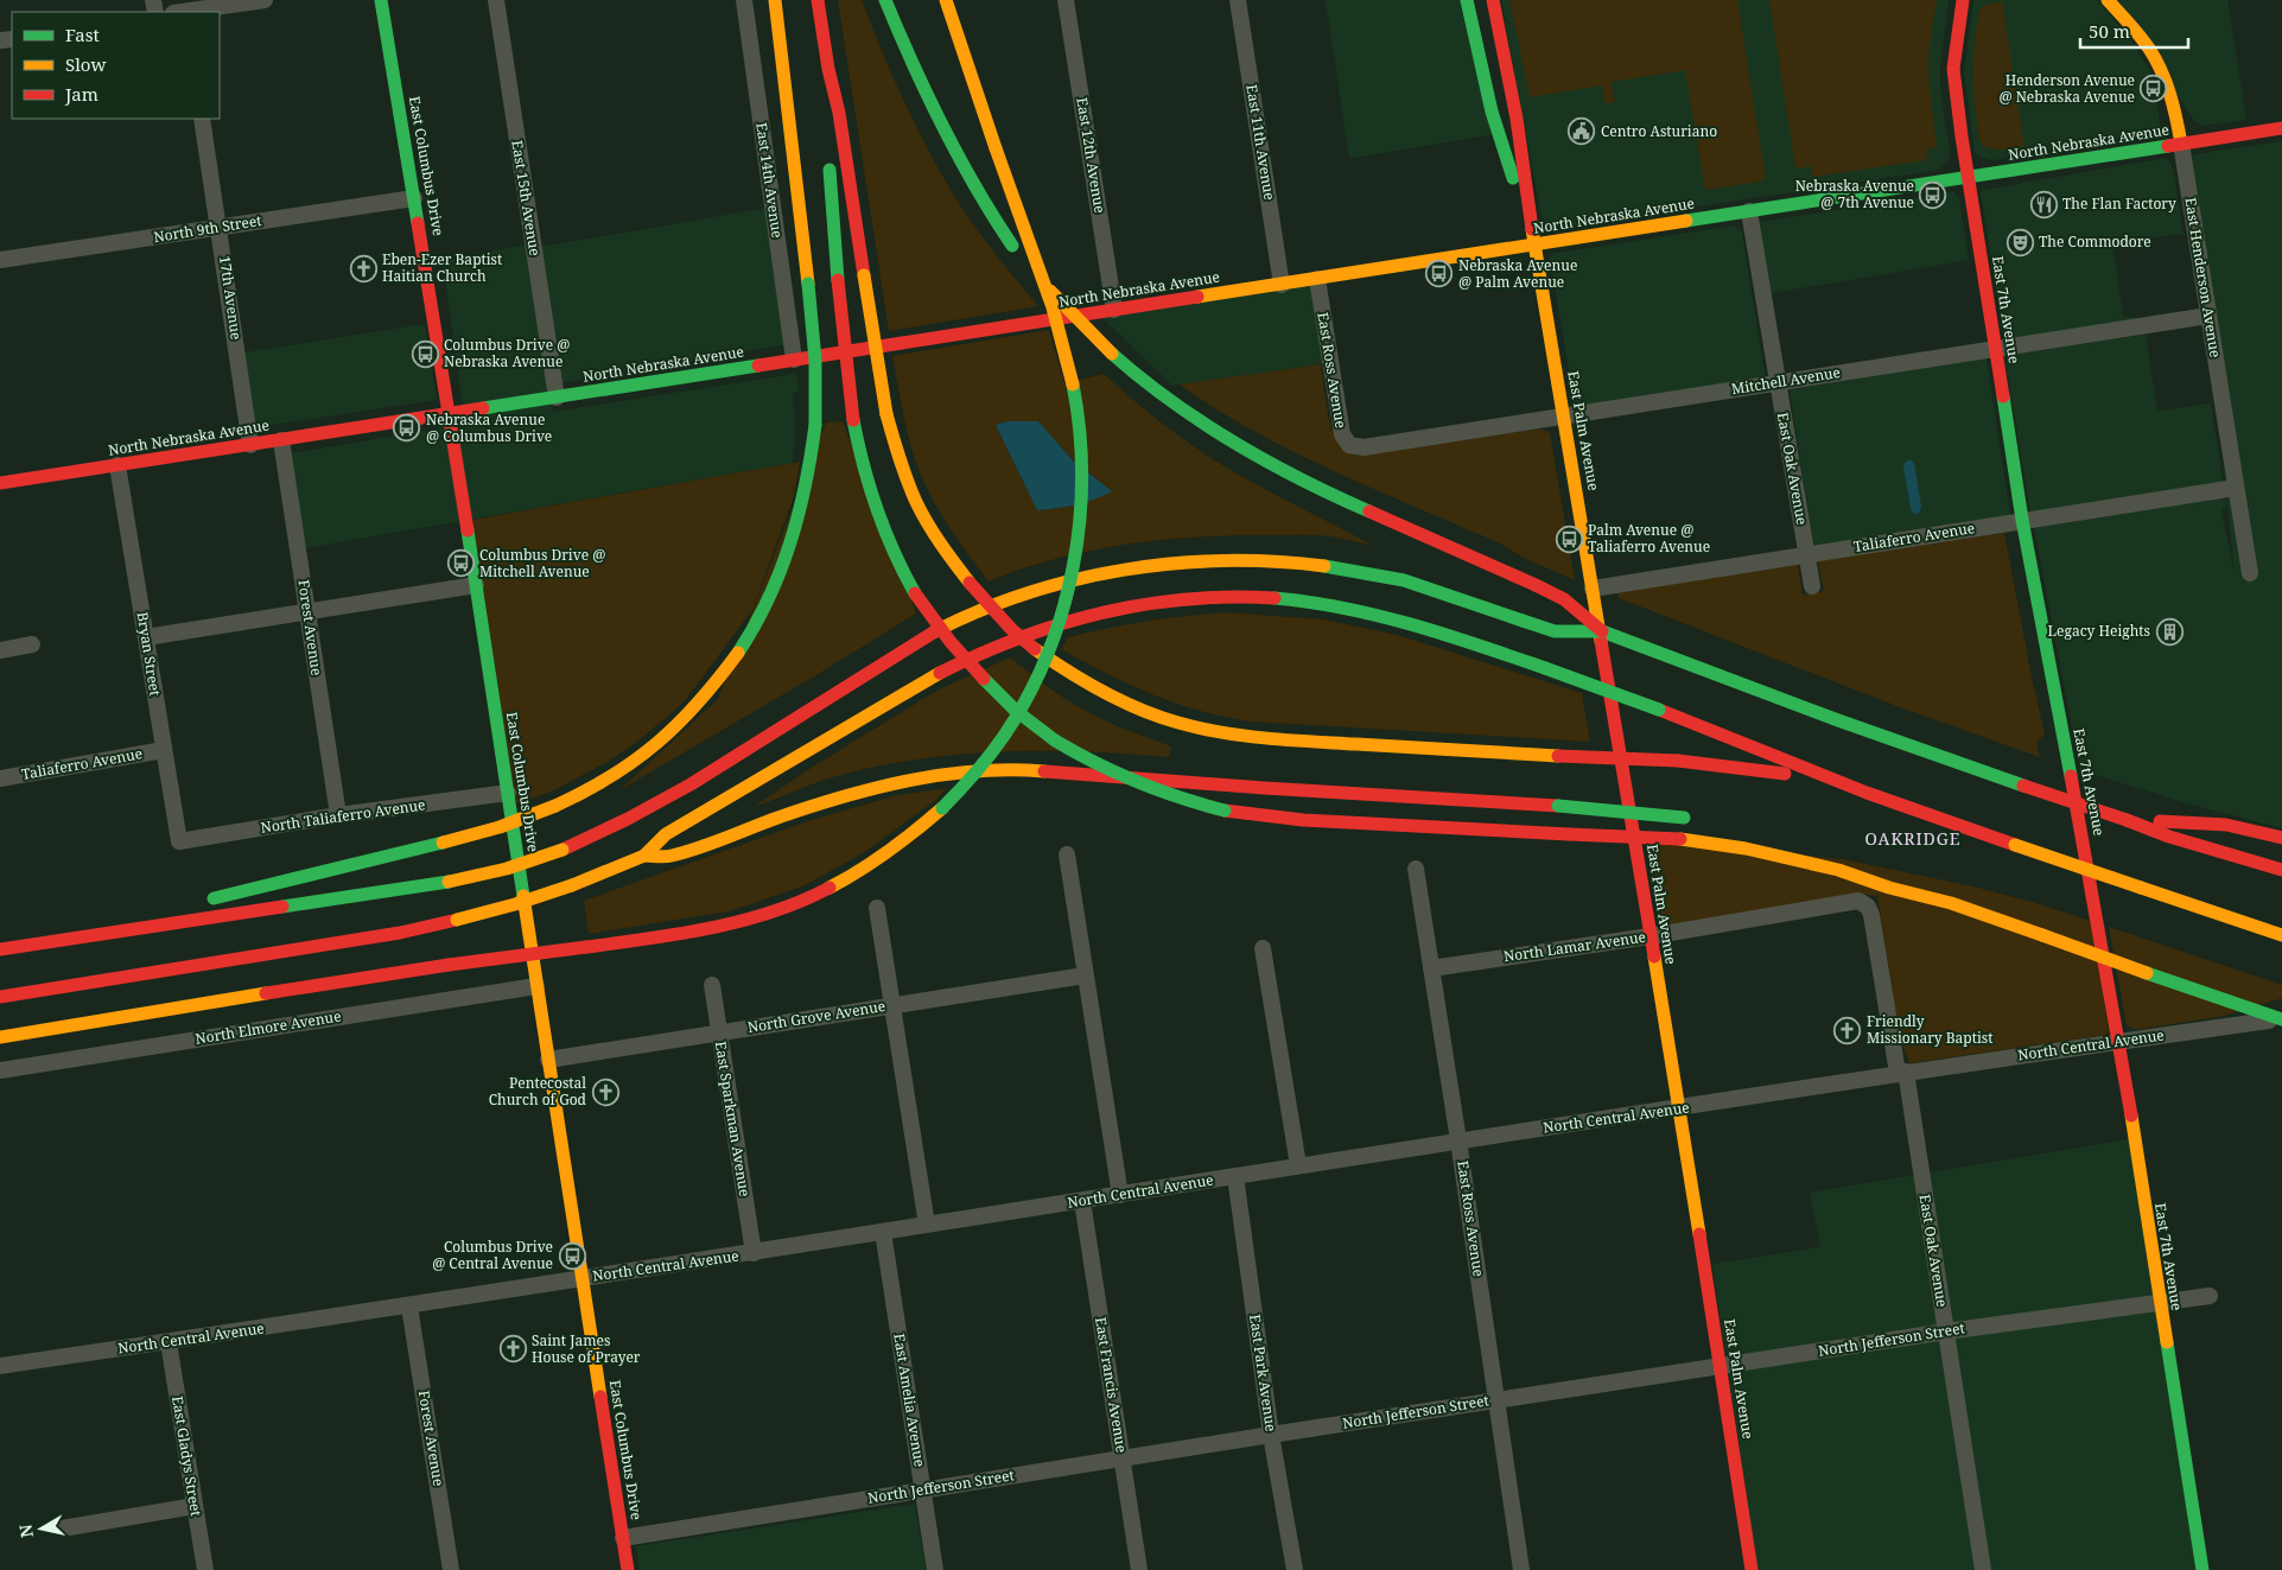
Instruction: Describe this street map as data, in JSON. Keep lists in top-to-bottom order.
{
  "streets": {
    "main road": [
      "North Nebraska Avenue",
      "East Columbus Drive",
      "East Henderson Avenue",
      "East 7th Avenue",
      "East Palm Avenue"
    ],
    "street": [
      "East 11th Avenue",
      "East 12th Avenue",
      "East 14th Avenue",
      "East 15th Avenue",
      "North 9th Street",
      "17th Avenue",
      "East Ross Avenue",
      "Mitchell Avenue",
      "East Oak Avenue",
      "Taliaferro Avenue",
      "Forest Avenue",
      "Bryan Street",
      "North Taliaferro Avenue",
      "North Lamar Avenue",
      "North Grove Avenue",
      "North Elmore Avenue",
      "North Central Avenue",
      "East Sparkman Avenue",
      "North Jefferson Street",
      "East Park Avenue",
      "East Francis Avenue",
      "East Amelia Avenue",
      "East Gladys Street"
    ]
  },
  "crossings": [
    ["East 11th Avenue", "North Nebraska Avenue"],
    ["North Nebraska Avenue", "East 12th Avenue"],
    ["North Nebraska Avenue", "East Columbus Drive"],
    ["North Nebraska Avenue", "East 14th Avenue"],
    ["North Nebraska Avenue", "East 15th Avenue"],
    ["North Nebraska Avenue", "East Henderson Avenue"],
    ["North Nebraska Avenue", "17th Avenue"],
    ["North Nebraska Avenue", "East 7th Avenue"],
    ["North Nebraska Avenue", "East Ross Avenue"],
    ["North Nebraska Avenue", "East Palm Avenue"],
    ["North Nebraska Avenue", "East Oak Avenue"],
    ["North Nebraska Avenue", "Forest Avenue"],
    ["North Nebraska Avenue", "Bryan Street"],
    ["East Columbus Drive", "North 9th Street"],
    ["East Columbus Drive", "North Taliaferro Avenue"],
    ["East Columbus Drive", "North Grove Avenue"],
    ["East Columbus Drive", "North Elmore Avenue"],
    ["East Columbus Drive", "North Central Avenue"],
    ["East Columbus Drive", "North Jefferson Street"],
    ["North 9th Street", "17th Avenue"],
    ["East Henderson Avenue", "Mitchell Avenue"],
    ["East Henderson Avenue", "Taliaferro Avenue"],
    ["East 7th Avenue", "Mitchell Avenue"],
    ["East 7th Avenue", "Taliaferro Avenue"],
    ["East 7th Avenue", "North Central Avenue"],
    ["East 7th Avenue", "North Jefferson Street"],
    ["East Ross Avenue", "Mitchell Avenue"],
    ["East Ross Avenue", "North Lamar Avenue"],
    ["East Ross Avenue", "North Central Avenue"],
    ["East Ross Avenue", "North Jefferson Street"],
    ["Mitchell Avenue", "East Palm Avenue"],
    ["Mitchell Avenue", "East Oak Avenue"],
    ["East Palm Avenue", "Taliaferro Avenue"],
    ["East Palm Avenue", "North Lamar Avenue"],
    ["East Palm Avenue", "North Central Avenue"],
    ["East Palm Avenue", "North Jefferson Street"],
    ["East Oak Avenue", "Taliaferro Avenue"],
    ["East Oak Avenue", "North Lamar Avenue"],
    ["East Oak Avenue", "North Central Avenue"],
    ["East Oak Avenue", "North Jefferson Street"],
    ["Taliaferro Avenue", "Bryan Street"],
    ["Forest Avenue", "North Taliaferro Avenue"],
    ["Forest Avenue", "North Central Avenue"],
    ["Bryan Street", "North Taliaferro Avenue"],
    ["North Grove Avenue", "East Sparkman Avenue"],
    ["North Central Avenue", "East Sparkman Avenue"],
    ["North Central Avenue", "East Park Avenue"],
    ["North Central Avenue", "East Francis Avenue"],
    ["North Central Avenue", "East Amelia Avenue"],
    ["North Central Avenue", "East Gladys Street"],
    ["North Jefferson Street", "East Park Avenue"],
    ["North Jefferson Street", "East Francis Avenue"],
    ["North Jefferson Street", "East Amelia Avenue"]
  ],
  "districts": ["OAKRIDGE"],
  "places": {
    "bus stop": [
      "Henderson Avenue @ Nebraska Avenue",
      "Nebraska Avenue @ 7th Avenue",
      "Nebraska Avenue @ Palm Avenue",
      "Columbus Drive @ Nebraska Avenue",
      "Nebraska Avenue @ Columbus Drive",
      "Palm Avenue @ Taliaferro Avenue",
      "Columbus Drive @ Mitchell Avenue",
      "Columbus Drive @ Central Avenue"
    ],
    "public building": ["Centro Asturiano"],
    "restaurant": ["The Flan Factory"],
    "theatre": ["The Commodore"],
    "church": [
      "Eben-Ezer Baptist Haitian Church",
      "Friendly Missionary Baptist",
      "Pentecostal Church of God",
      "Saint James House of Prayer"
    ],
    "building": ["Legacy Heights"]
  },
  "legend": ["Fast", "Slow", "Jam"],
  "scale_bar": "50 m",
  "north": "left"
}
